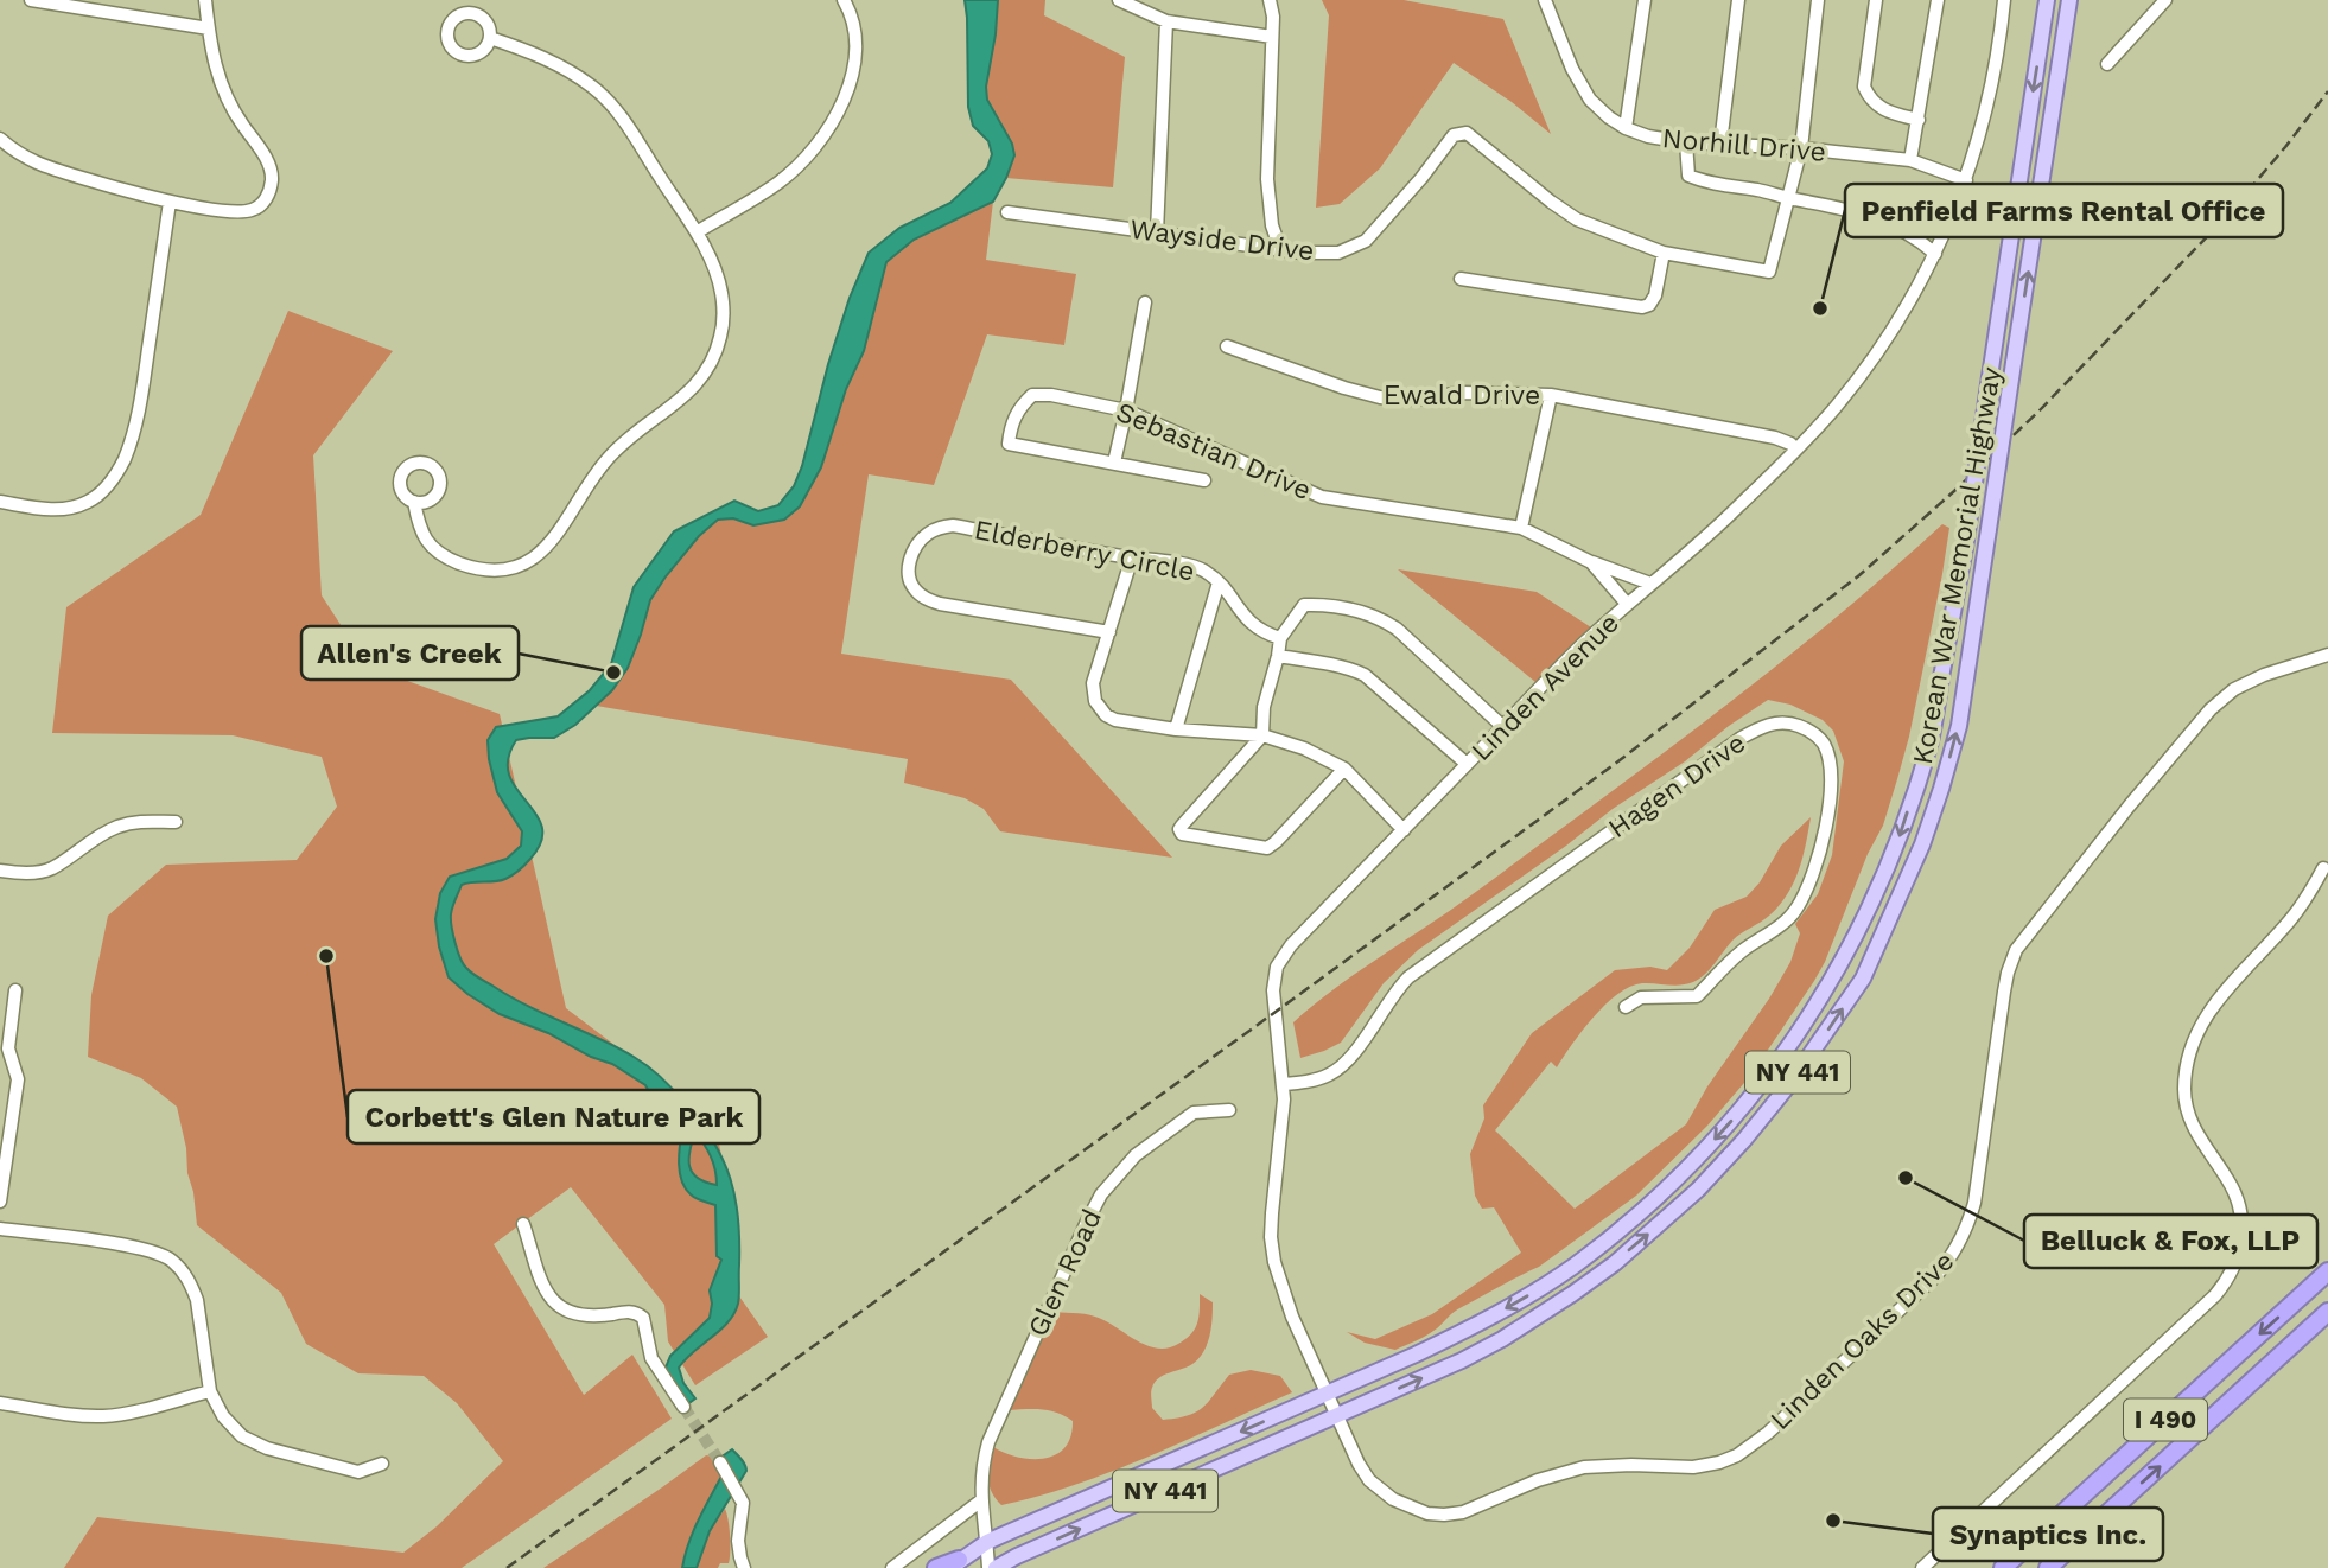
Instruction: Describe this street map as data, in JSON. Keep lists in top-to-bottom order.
{
  "streets": {
    "highway": ["I 490"],
    "main road": ["Korean War Memorial Highway", "NY 441"],
    "street": [
      "Norhill Drive",
      "Wayside Drive",
      "Ewald Drive",
      "Sebastian Drive",
      "Elderberry Circle",
      "Linden Avenue",
      "Hagen Drive",
      "Glen Road",
      "Linden Oaks Drive"
    ]
  },
  "crossings": [
    ["Norhill Drive", "Linden Avenue"],
    ["Ewald Drive", "Linden Avenue"],
    ["Sebastian Drive", "Linden Avenue"],
    ["Korean War Memorial Highway", "Linden Avenue"],
    ["Korean War Memorial Highway", "Glen Road"],
    ["Korean War Memorial Highway", "Linden Oaks Drive"],
    ["Linden Avenue", "Hagen Drive"],
    ["Linden Avenue", "Linden Oaks Drive"]
  ],
  "places": [
    "Penfield Farms Rental Office",
    "Allen's Creek",
    "Corbett's Glen Nature Park",
    "Belluck & Fox, LLP",
    "Synaptics Inc."
  ]
}
